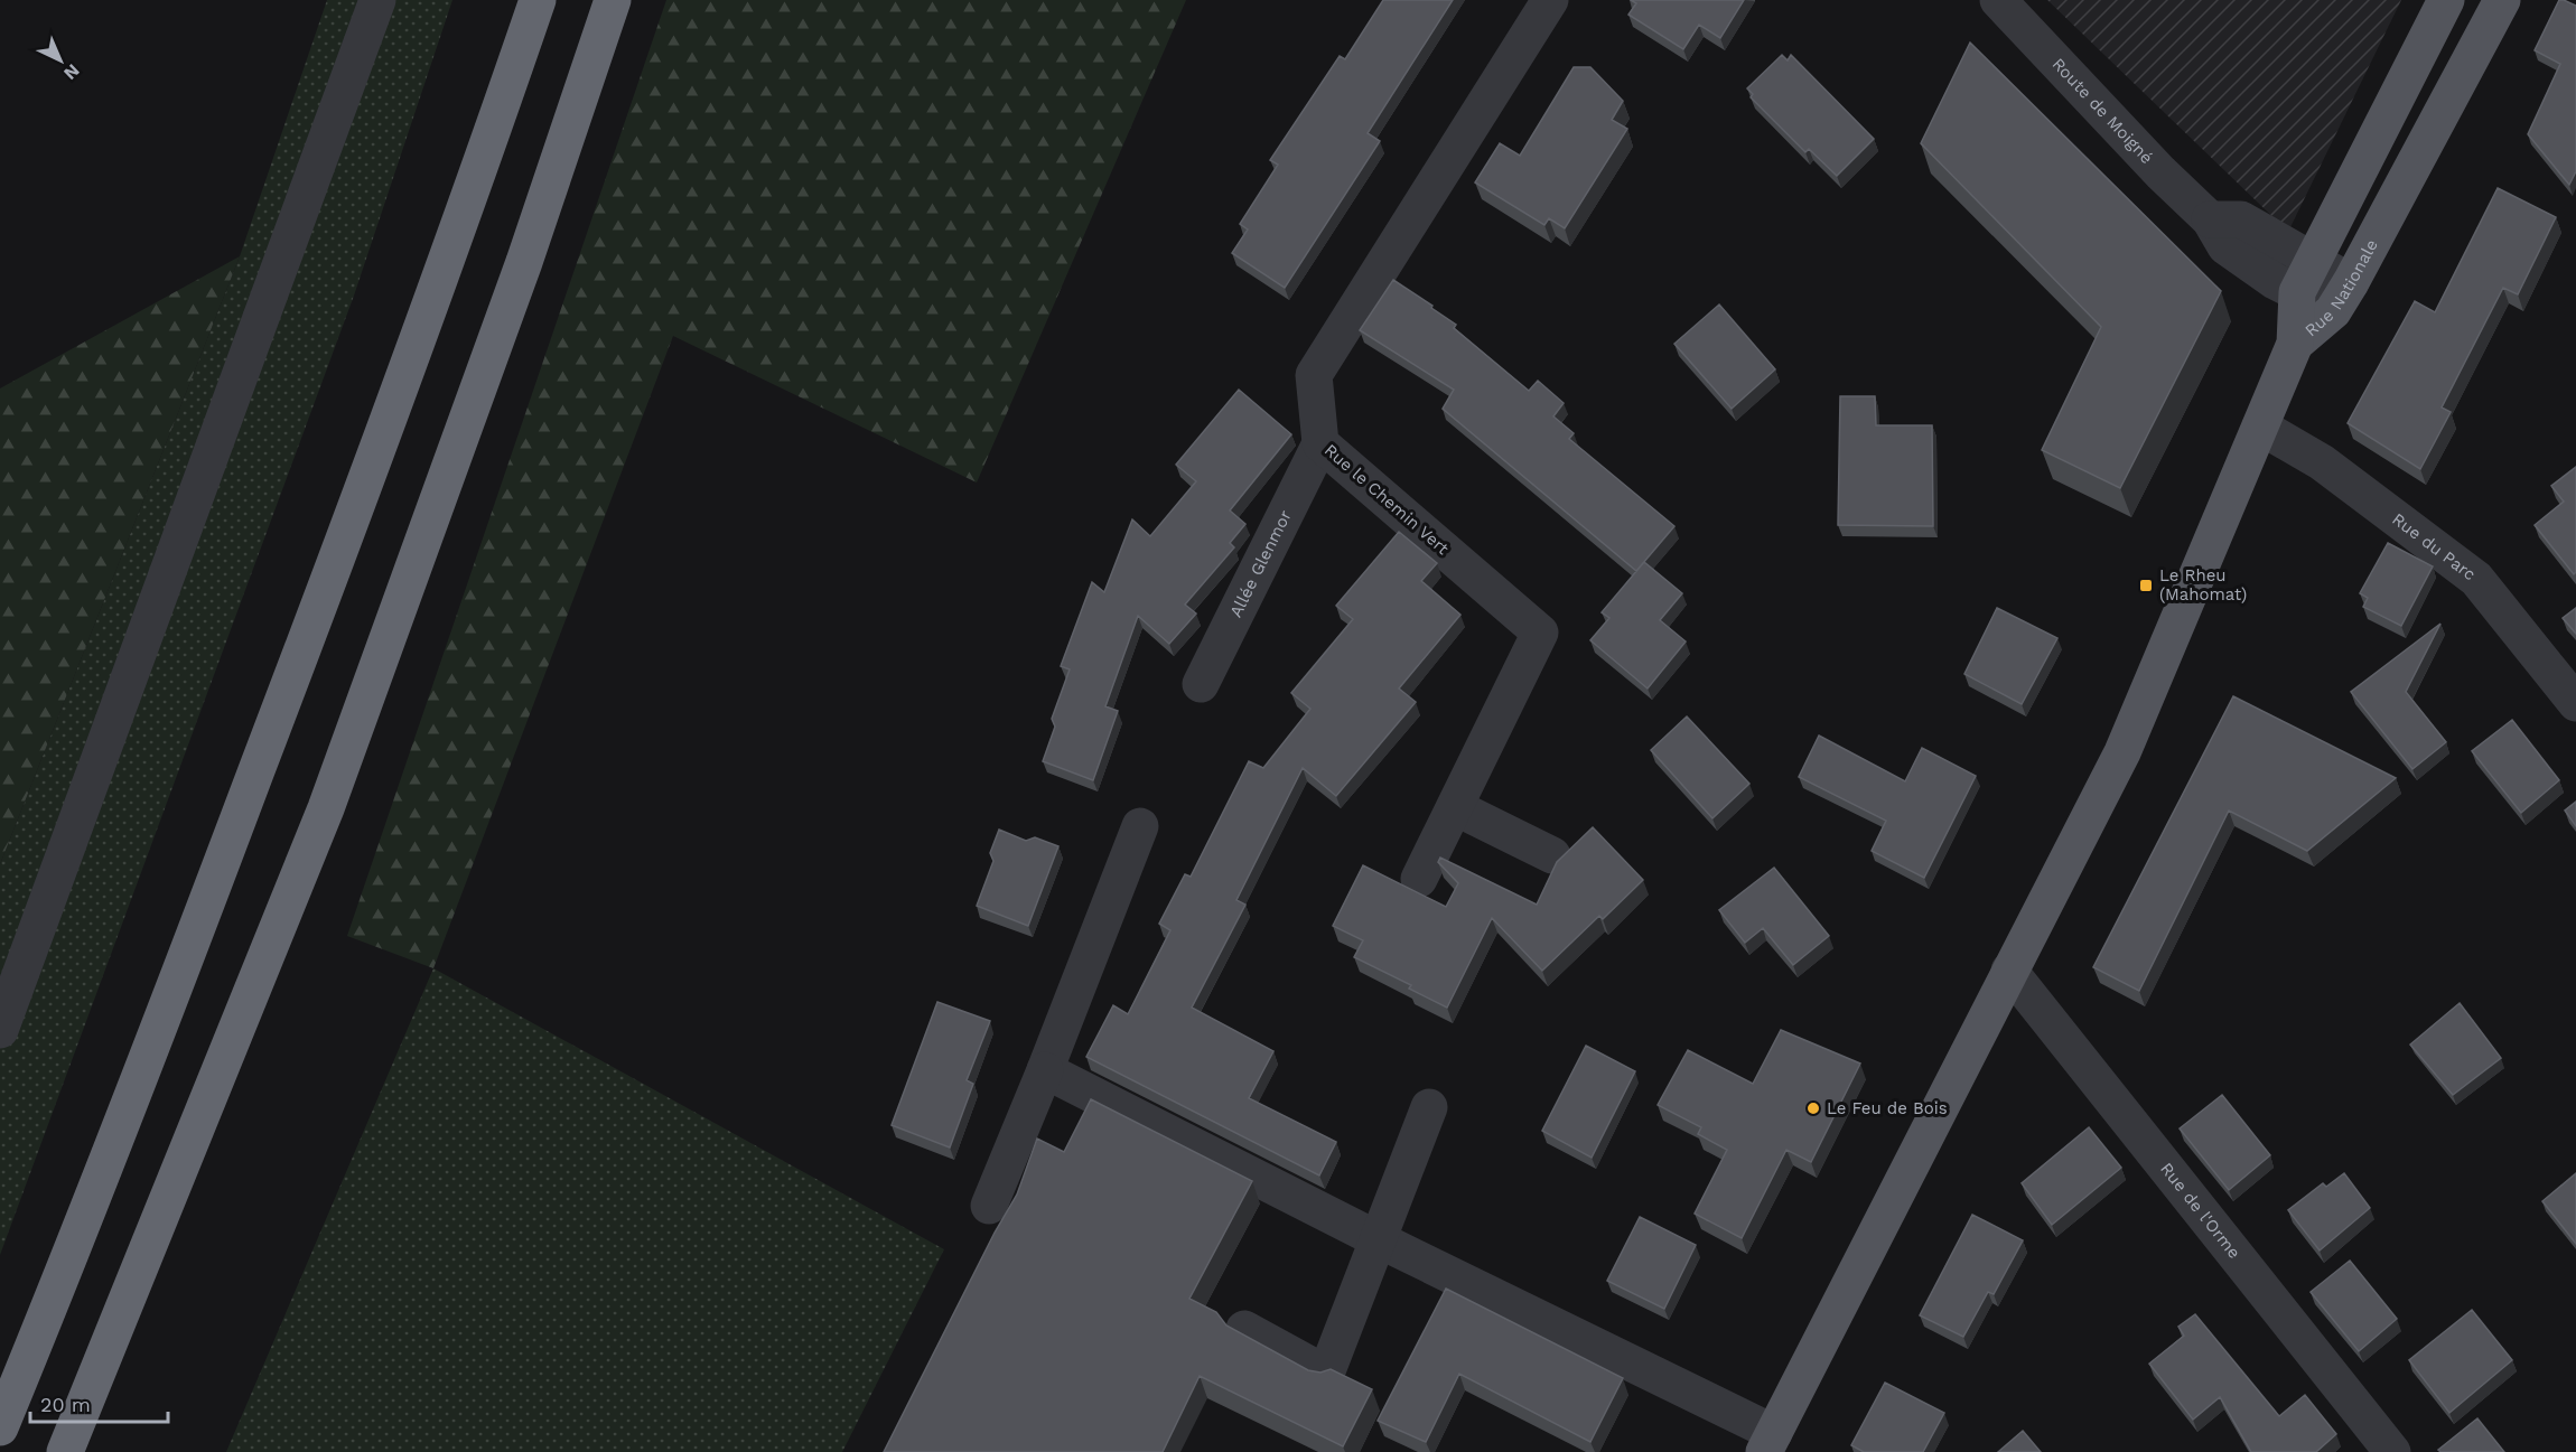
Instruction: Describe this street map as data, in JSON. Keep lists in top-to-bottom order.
{
  "streets": {
    "main road": ["Rue Nationale"],
    "street": [
      "Route de Moigné",
      "Rue le Chemin Vert",
      "Rue du Parc",
      "Allée Glenmor",
      "Rue de l'Orme"
    ]
  },
  "crossings": [
    ["Route de Moigné", "Rue Nationale"],
    ["Rue le Chemin Vert", "Allée Glenmor"]
  ],
  "places": {
    "transit": ["Le Rheu (Mahomat)"],
    "other": ["Le Feu de Bois"]
  },
  "scale_bar": "20 m",
  "north": "bottom right"
}
